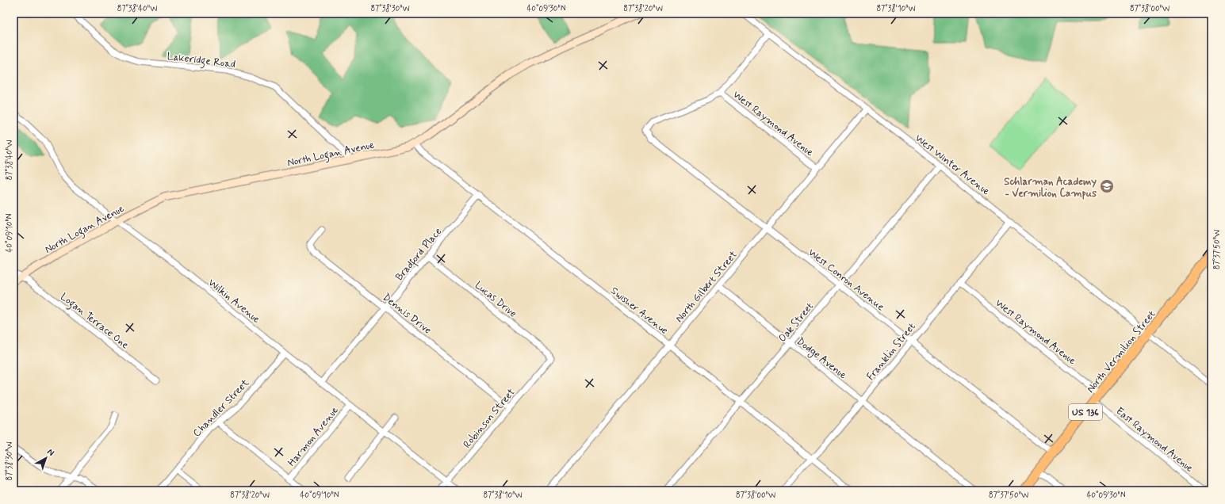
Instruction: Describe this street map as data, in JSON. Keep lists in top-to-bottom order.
{
  "streets": {
    "main road": ["North Vermilion Street", "US 136"],
    "street": [
      "Lakeridge Road",
      "West Raymond Avenue",
      "North Logan Avenue",
      "West Winter Avenue",
      "Bradford Place",
      "West Conron Avenue",
      "North Gilbert Street",
      "Lucas Drive",
      "Wilkin Avenue",
      "Swisher Avenue",
      "Dennis Drive",
      "Logan Terrace One",
      "Oak Street",
      "Franklin Street",
      "Dodge Avenue",
      "Chandler Street",
      "Robinson Street",
      "Harmon Avenue",
      "East Raymond Avenue"
    ]
  },
  "crossings": [
    ["Lakeridge Road", "North Logan Avenue"],
    ["West Raymond Avenue", "West Conron Avenue"],
    ["West Raymond Avenue", "North Gilbert Street"],
    ["West Raymond Avenue", "Franklin Street"],
    ["West Raymond Avenue", "North Vermilion Street"],
    ["North Logan Avenue", "Wilkin Avenue"],
    ["North Logan Avenue", "Swisher Avenue"],
    ["North Logan Avenue", "Logan Terrace One"],
    ["West Winter Avenue", "North Gilbert Street"],
    ["West Winter Avenue", "Oak Street"],
    ["West Winter Avenue", "Franklin Street"],
    ["West Winter Avenue", "North Vermilion Street"],
    ["Bradford Place", "Lucas Drive"],
    ["Bradford Place", "Wilkin Avenue"],
    ["Bradford Place", "Swisher Avenue"],
    ["Bradford Place", "Dennis Drive"],
    ["West Conron Avenue", "North Gilbert Street"],
    ["West Conron Avenue", "Oak Street"],
    ["West Conron Avenue", "Franklin Street"],
    ["West Conron Avenue", "North Vermilion Street"],
    ["North Gilbert Street", "Swisher Avenue"],
    ["North Gilbert Street", "Dodge Avenue"],
    ["Lucas Drive", "Robinson Street"],
    ["Wilkin Avenue", "Chandler Street"],
    ["Wilkin Avenue", "Robinson Street"],
    ["Wilkin Avenue", "Harmon Avenue"],
    ["Swisher Avenue", "Oak Street"],
    ["Swisher Avenue", "Franklin Street"],
    ["Dennis Drive", "Robinson Street"],
    ["Oak Street", "Dodge Avenue"],
    ["Franklin Street", "Dodge Avenue"],
    ["North Vermilion Street", "East Raymond Avenue"]
  ],
  "places": {
    "school or university": ["Schlarman Academy - Vermilion Campus"]
  },
  "north": "top right",
  "coordinates": [
    "87°38'40\"W",
    "87°38'30\"W",
    "40°09'30\"N",
    "87°38'20\"W",
    "87°38'10\"W",
    "87°38'00\"W",
    "40°09'10\"N",
    "87°37'50\"W"
  ]
}
